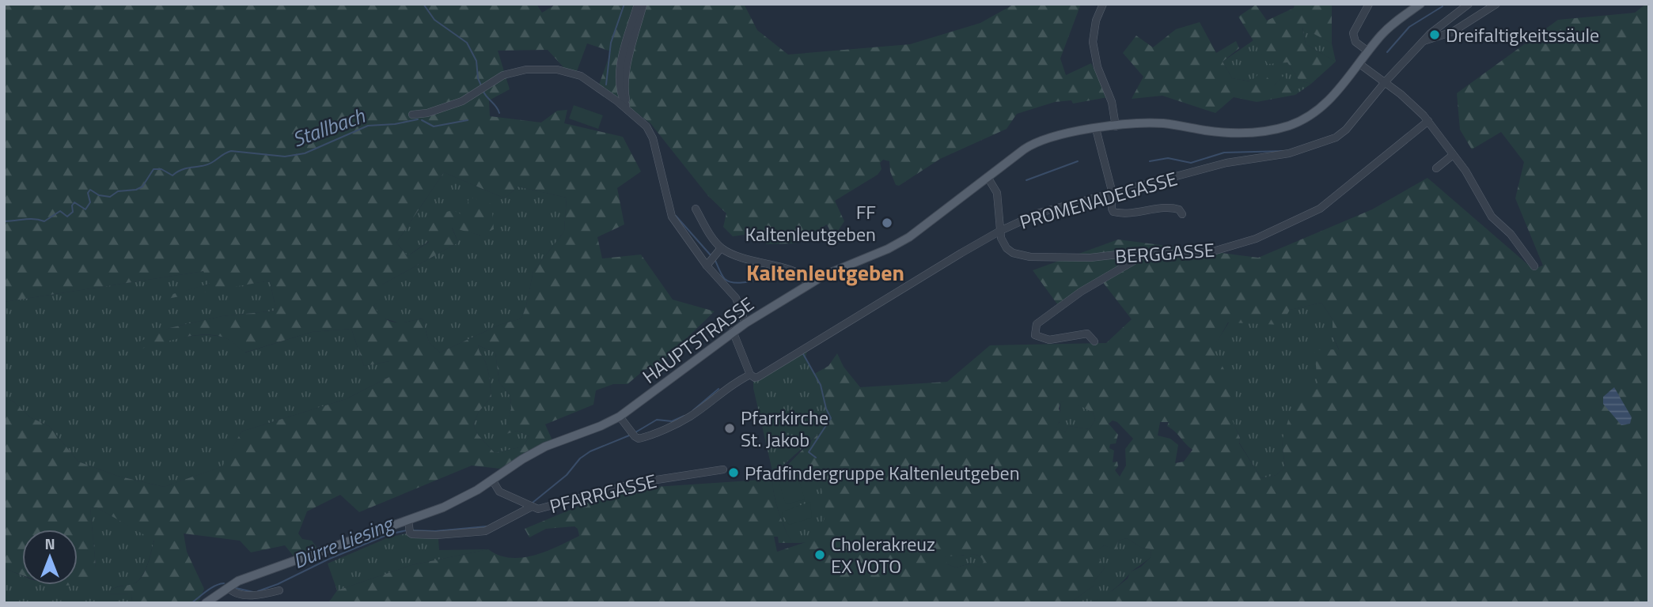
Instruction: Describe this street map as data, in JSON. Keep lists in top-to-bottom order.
{
  "streets": {
    "main road": ["HAUPTSTRASSE"],
    "street": ["PROMENADEGASSE", "BERGGASSE", "PFARRGASSE"]
  },
  "crossings": [
    ["PROMENADEGASSE", "BERGGASSE"],
    ["PROMENADEGASSE", "HAUPTSTRASSE"],
    ["BERGGASSE", "HAUPTSTRASSE"],
    ["HAUPTSTRASSE", "PFARRGASSE"]
  ],
  "districts": ["Kaltenleutgeben"],
  "water": ["Stallbach", "Dürre Liesing"],
  "places": [
    "Dreifaltigkeitssäule",
    "FF Kaltenleutgeben",
    "Pfarrkirche St. Jakob",
    "Pfadfindergruppe Kaltenleutgeben",
    "Cholerakreuz EX VOTO"
  ],
  "north": "top"
}
